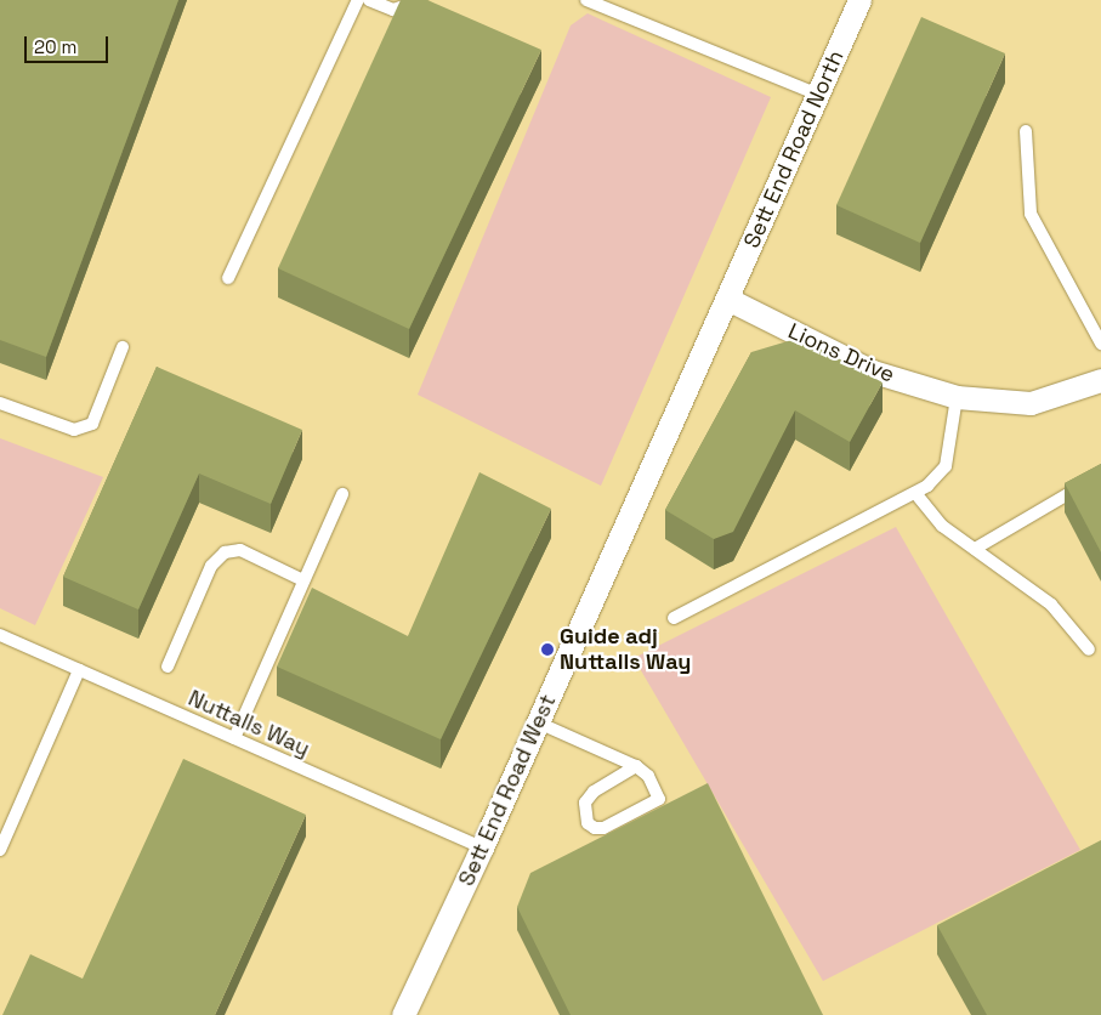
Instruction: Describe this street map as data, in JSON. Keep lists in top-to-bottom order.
{
  "streets": {
    "street": ["Sett End Road North", "Lions Drive", "Sett End Road West"],
    "lane": ["Nuttalls Way"]
  },
  "crossings": [
    ["Sett End Road North", "Lions Drive"],
    ["Sett End Road North", "Sett End Road West"],
    ["Lions Drive", "Sett End Road West"],
    ["Nuttalls Way", "Sett End Road West"]
  ],
  "places": ["Guide adj Nuttalls Way"],
  "scale_bar": "20 m"
}
